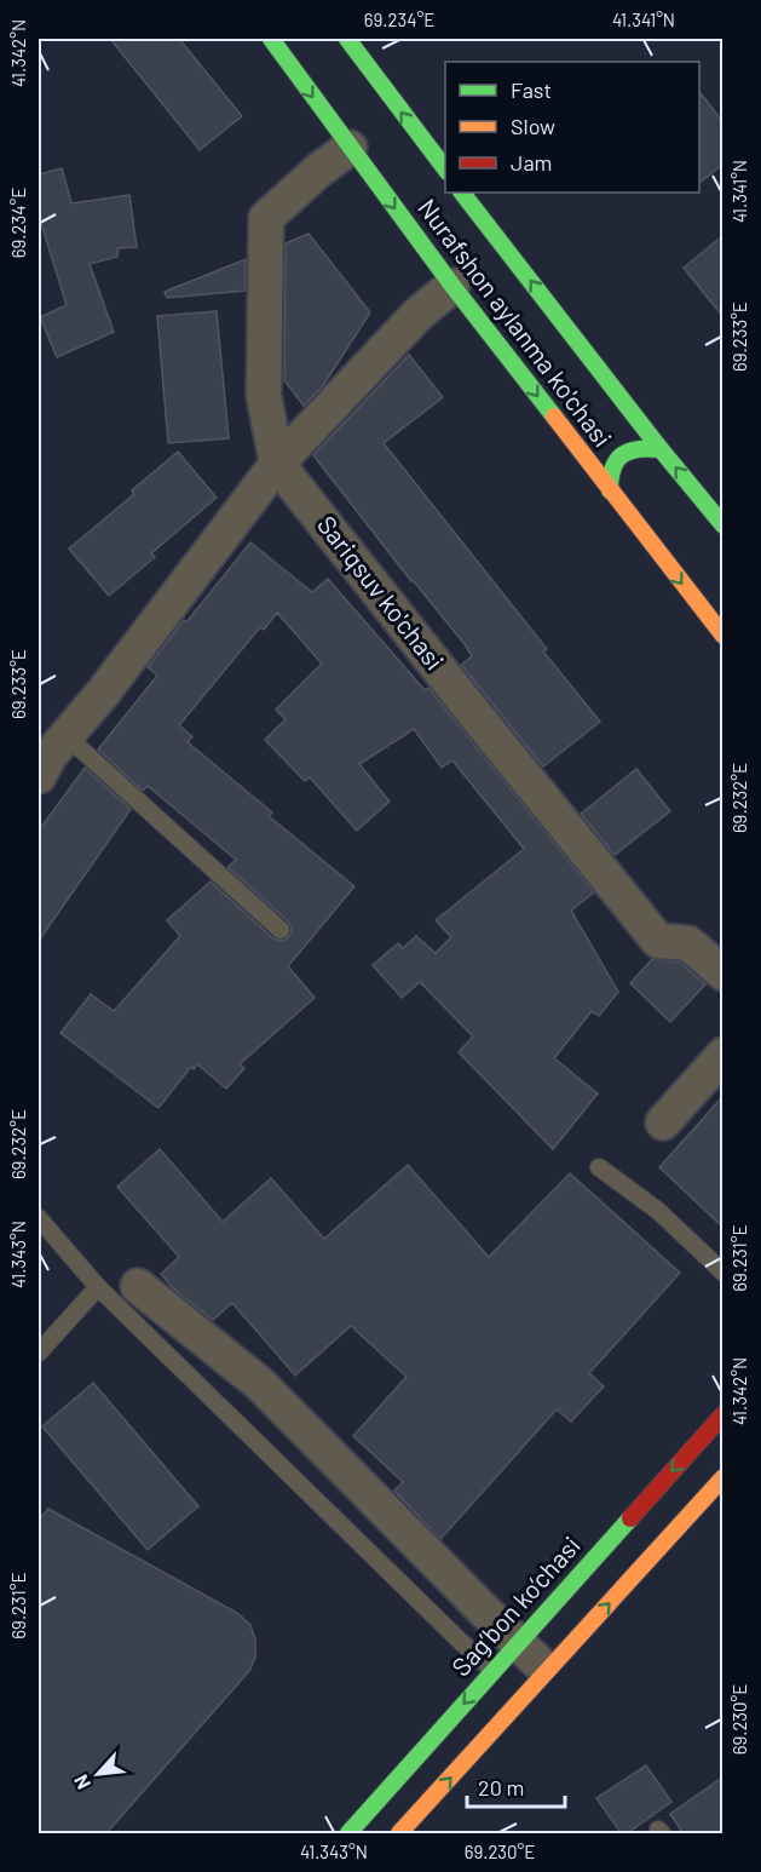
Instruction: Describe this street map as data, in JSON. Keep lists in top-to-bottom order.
{
  "streets": {
    "main road": ["Nurafshon aylanma ko'chasi", "Sag’bon ko’chasi"],
    "street": ["Sariqsuv ko'chasi"]
  },
  "crossings": [
    ["Nurafshon aylanma ko'chasi", "Sariqsuv ko'chasi"]
  ],
  "legend": ["Fast", "Slow", "Jam"],
  "scale_bar": "20 m",
  "north": "bottom left",
  "coordinates": [
    "69.234°E",
    "41.341°N",
    "41.342°N",
    "69.233°E",
    "69.232°E",
    "41.343°N",
    "69.231°E",
    "69.230°E"
  ]
}
